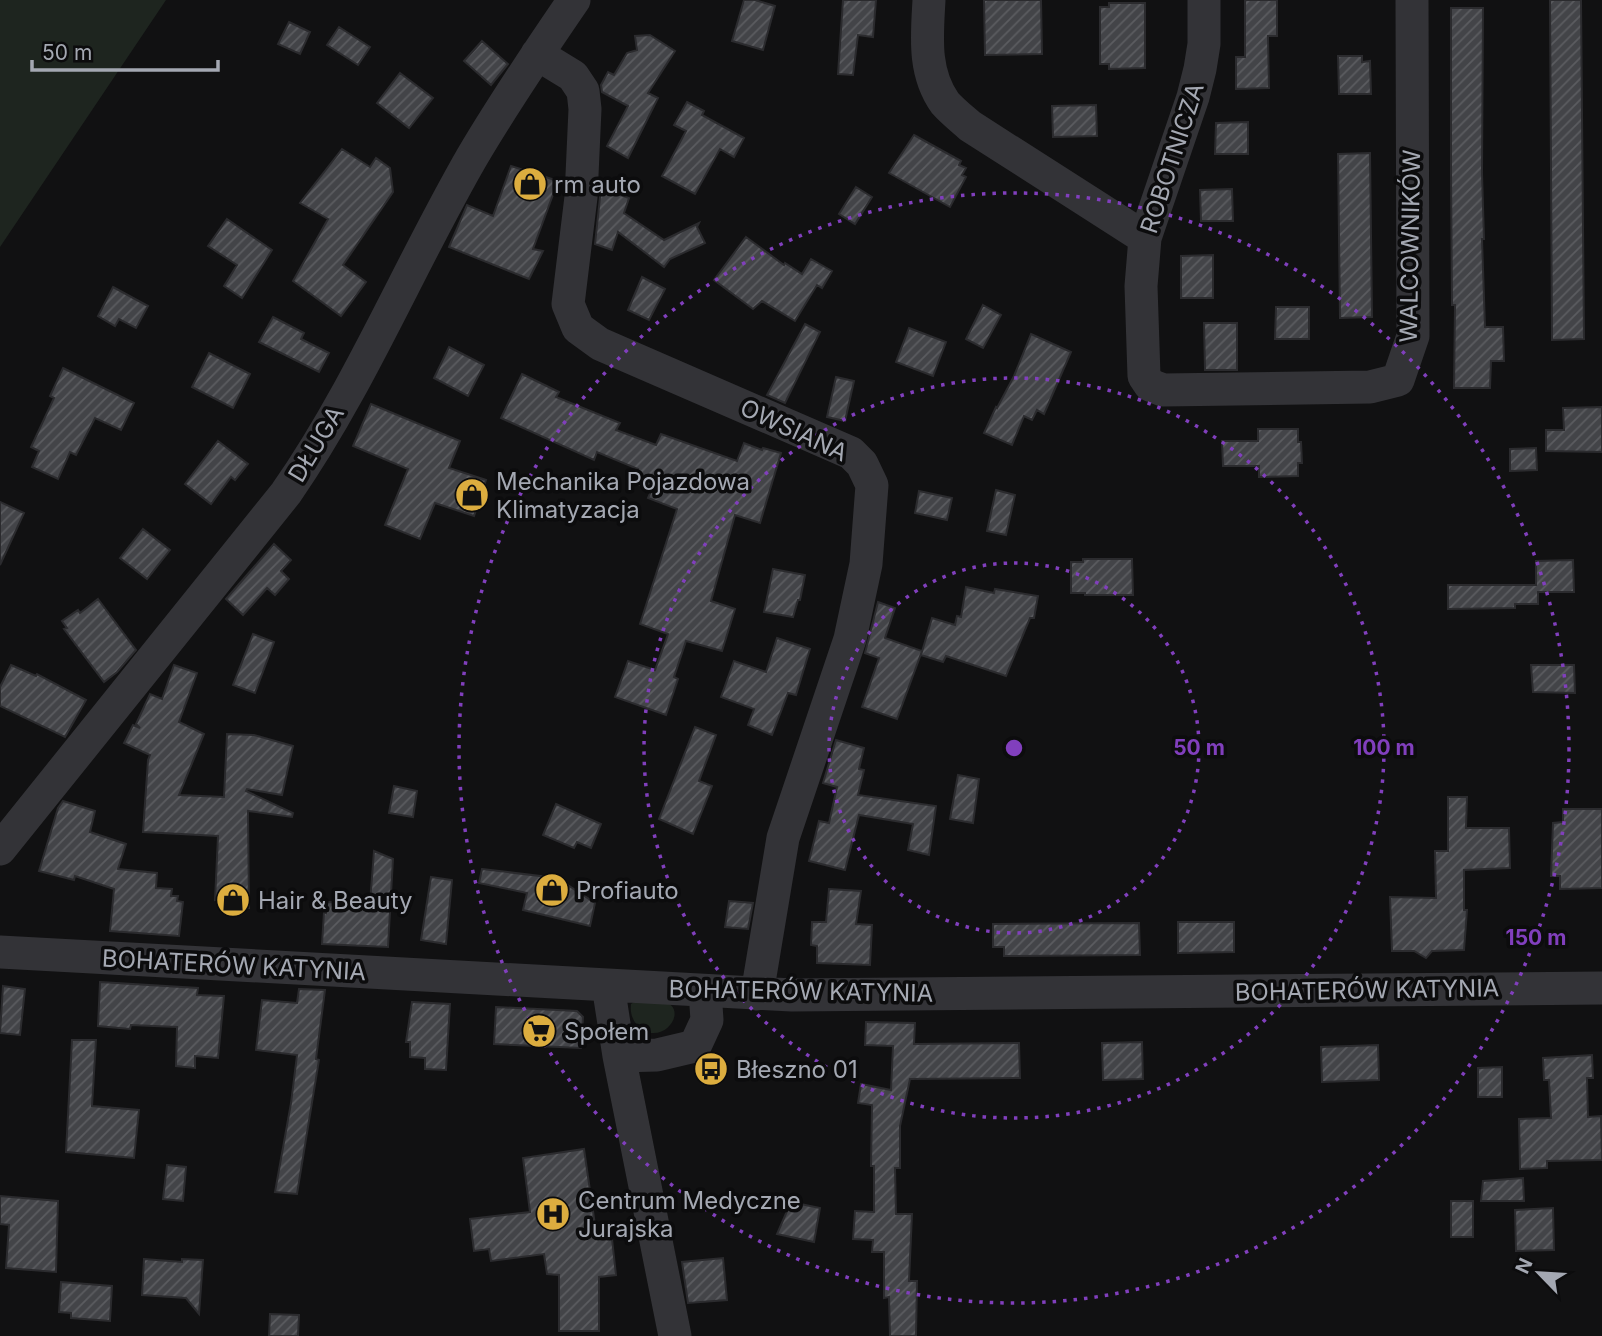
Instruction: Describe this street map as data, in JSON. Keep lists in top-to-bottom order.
{
  "streets": {
    "street": [
      "ROBOTNICZA",
      "WALCOWNIKÓW",
      "OWSIANA",
      "DŁUGA",
      "BOHATERÓW KATYNIA"
    ]
  },
  "crossings": [
    ["ROBOTNICZA", "WALCOWNIKÓW"],
    ["OWSIANA", "DŁUGA"],
    ["OWSIANA", "BOHATERÓW KATYNIA"]
  ],
  "places": {
    "shop": [
      "rm auto",
      "Mechanika Pojazdowa Klimatyzacja",
      "Profiauto",
      "Hair & Beauty"
    ],
    "supermarket": ["Społem"],
    "bus stop": ["Błeszno 01"],
    "hospital": ["Centrum Medyczne Jurajska"]
  },
  "scale_bar": "50 m",
  "north": "top left",
  "rings": ["50 m", "100 m", "150 m"]
}
